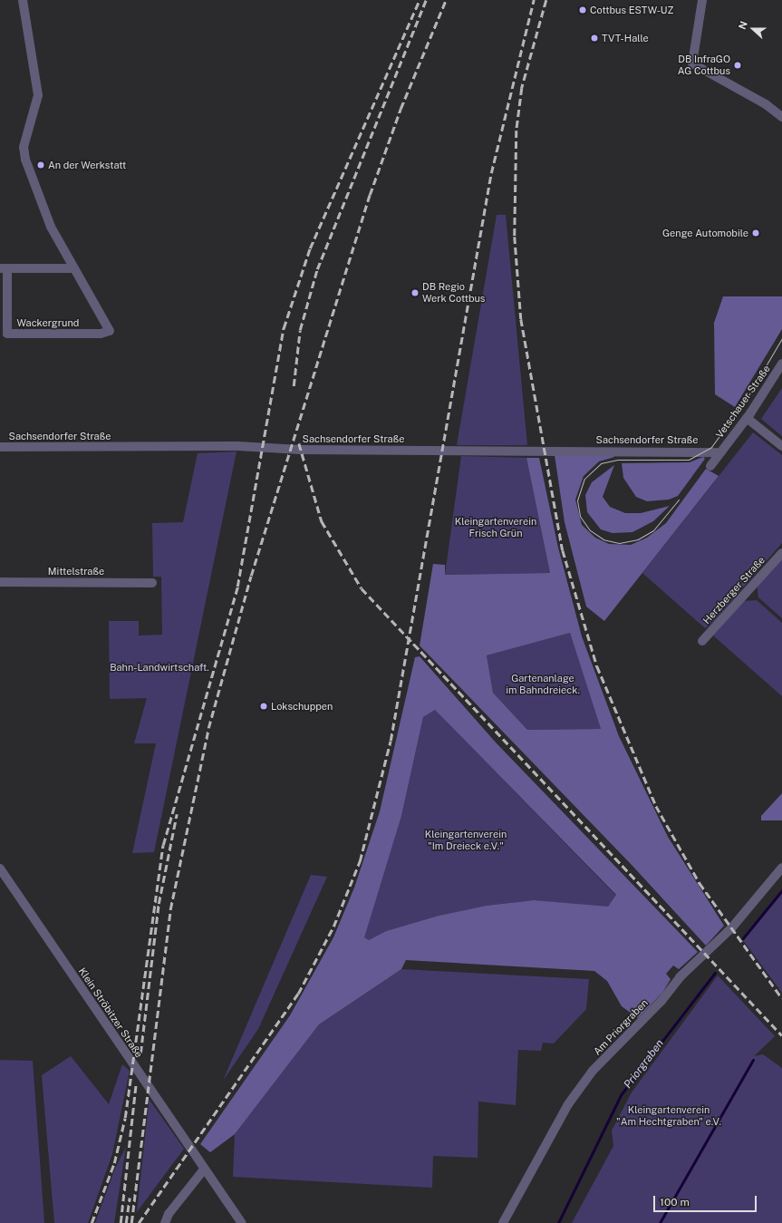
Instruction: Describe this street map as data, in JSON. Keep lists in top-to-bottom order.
{
  "streets": {
    "street": [
      "Wackergrund",
      "Vetschauer Straße",
      "Sachsendorfer Straße",
      "Mittelstraße",
      "Herzberger Straße",
      "Klein Ströbitzer Straße",
      "Am Priorgraben"
    ]
  },
  "crossings": [
    ["Vetschauer Straße", "Sachsendorfer Straße"]
  ],
  "water": ["Priorgraben"],
  "parks": [
    "Kleingartenverein Frisch Grün",
    "Bahn-Landwirtschaft.",
    "Gartenanlage im Bahndreieck.",
    "Kleingartenverein \"Im Dreieck e.V.\"",
    "Kleingartenverein \"Am Hechtgraben\" e.V."
  ],
  "places": [
    "Cottbus ESTW-UZ",
    "TVT-Halle",
    "DB InfraGO AG Cottbus",
    "An der Werkstatt",
    "Genge Automobile",
    "DB Regio Werk Cottbus",
    "Lokschuppen"
  ],
  "scale_bar": "100 m",
  "north": "left"
}
